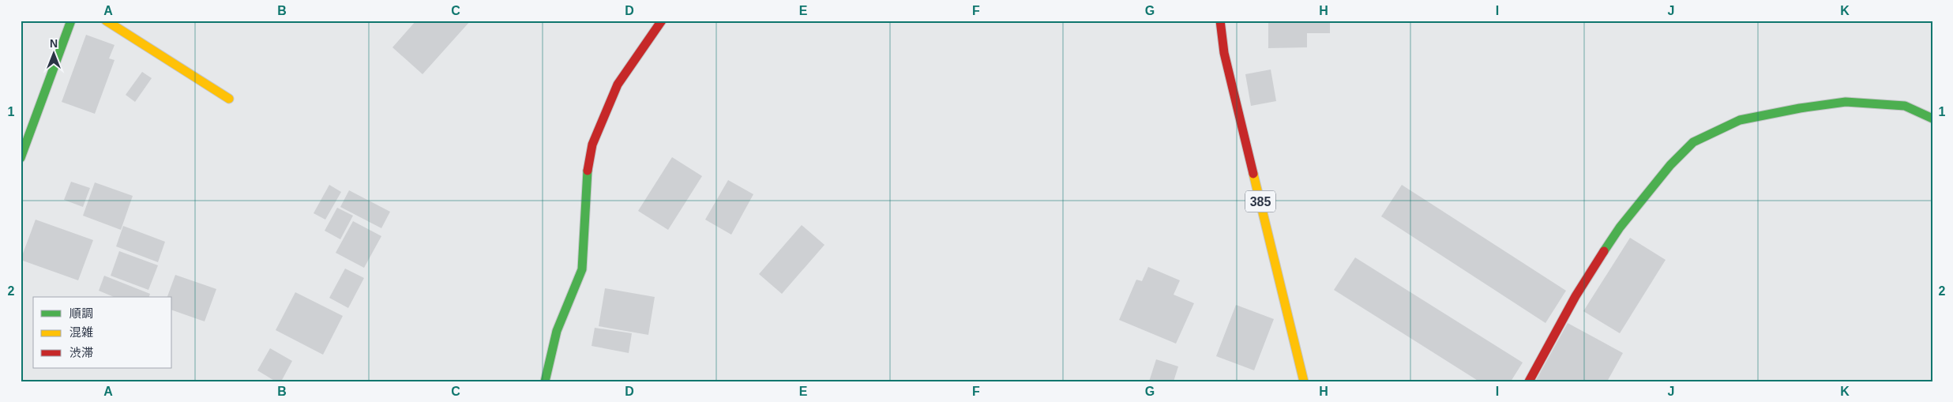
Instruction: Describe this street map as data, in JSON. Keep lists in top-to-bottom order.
{
  "streets": {
    "main road": ["385"]
  },
  "legend": ["順調", "混雑", "渋滞"],
  "north": "top",
  "grid": {
    "columns": [
      "A",
      "B",
      "C",
      "D",
      "E",
      "F",
      "G",
      "H",
      "I",
      "J",
      "K"
    ],
    "rows": ["1", "2"]
  }
}
